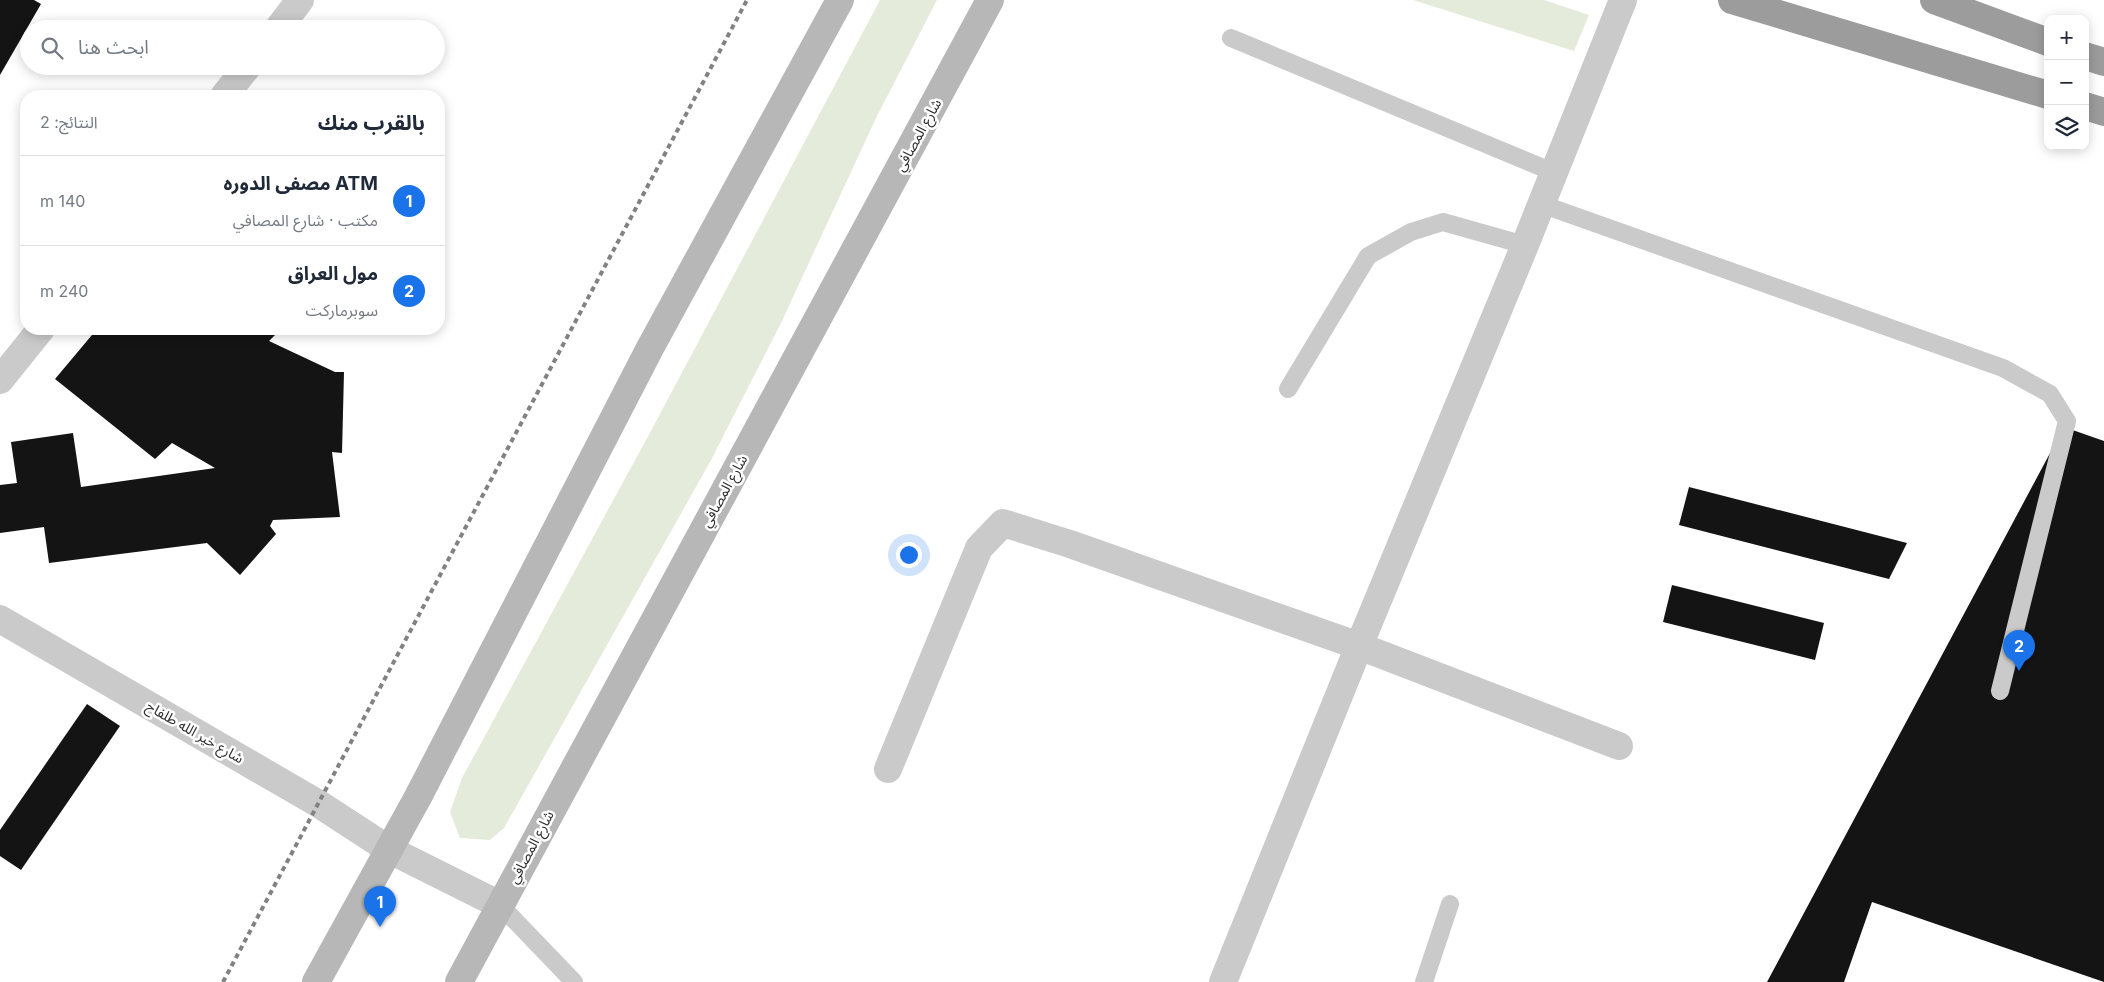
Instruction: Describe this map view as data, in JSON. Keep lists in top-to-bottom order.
{
  "streets": {
    "main road": ["شارع المصافي"],
    "street": ["شارع خير الله طلفاح"]
  },
  "crossings": [
    ["شارع المصافي", "شارع خير الله طلفاح"]
  ],
  "page": {
    "map_buttons": ["+", "−"],
    "search": "ابحث هنا",
    "heading": ["بالقرب منك", "النتائج: 2"],
    "list": [
      {
        "mark": "1",
        "name": "ATM مصفى الدوره",
        "note": "مكتب · شارع المصافي",
        "value": "140 m"
      },
      {
        "mark": "2",
        "name": "مول العراق",
        "note": "سوبرماركت",
        "value": "240 m"
      }
    ],
    "pins": ["2", "1"]
  }
}
